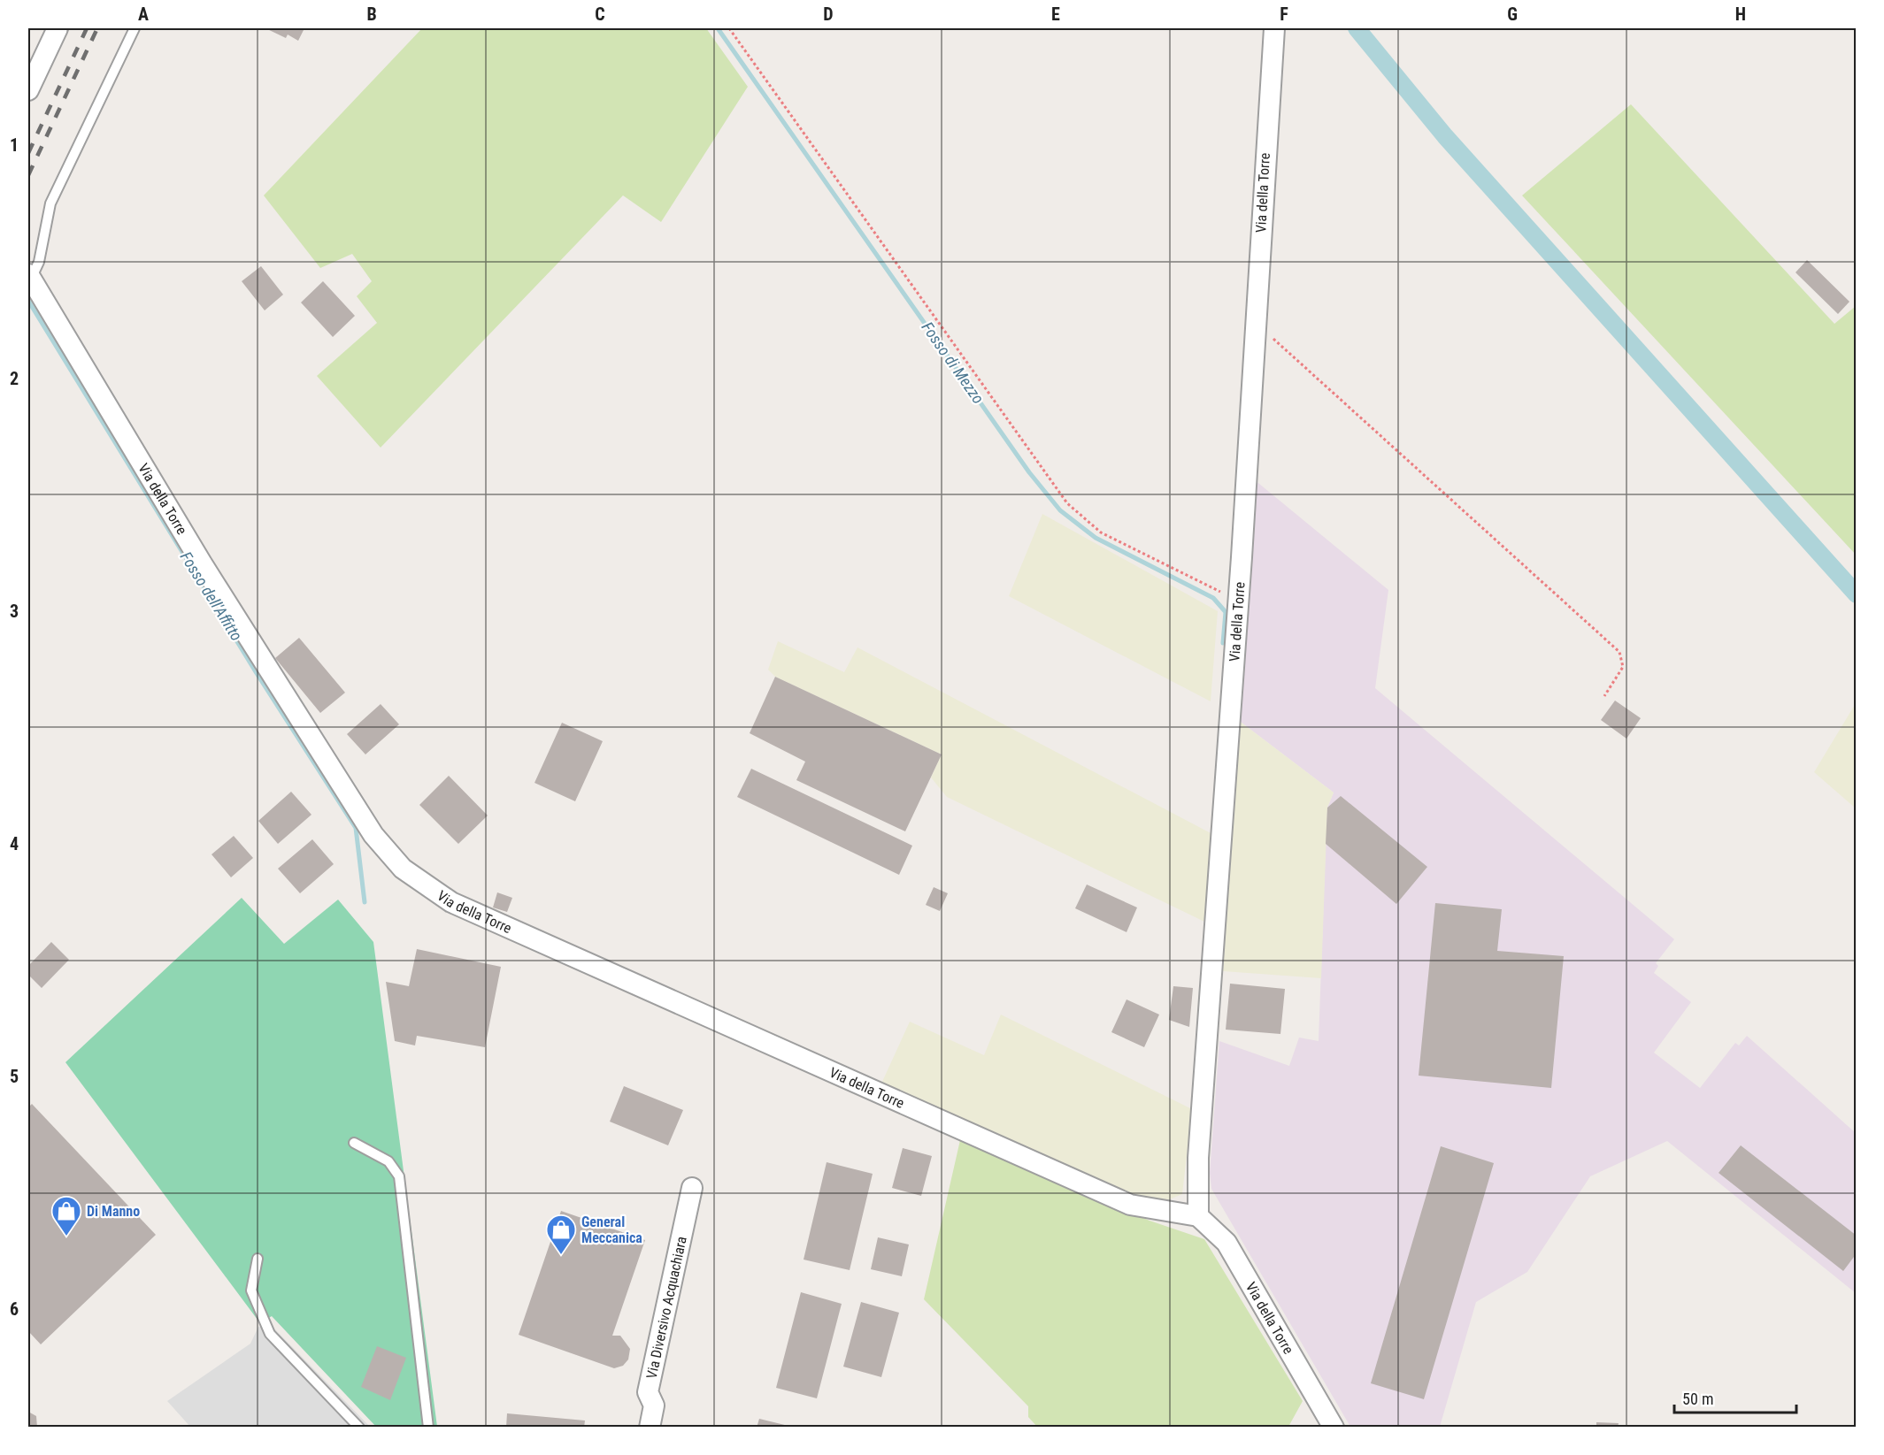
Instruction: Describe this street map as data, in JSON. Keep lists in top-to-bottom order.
{
  "streets": {
    "street": ["Via della Torre", "Via Diversivo Acquachiara"]
  },
  "water": ["Fosso di Mezzo", "Fosso dell'Affitto"],
  "places": {
    "shop": ["Di Manno", "General Meccanica"]
  },
  "scale_bar": "50 m",
  "grid": {
    "columns": [
      "A",
      "B",
      "C",
      "D",
      "E",
      "F",
      "G",
      "H"
    ],
    "rows": [
      "1",
      "2",
      "3",
      "4",
      "5",
      "6"
    ]
  }
}
